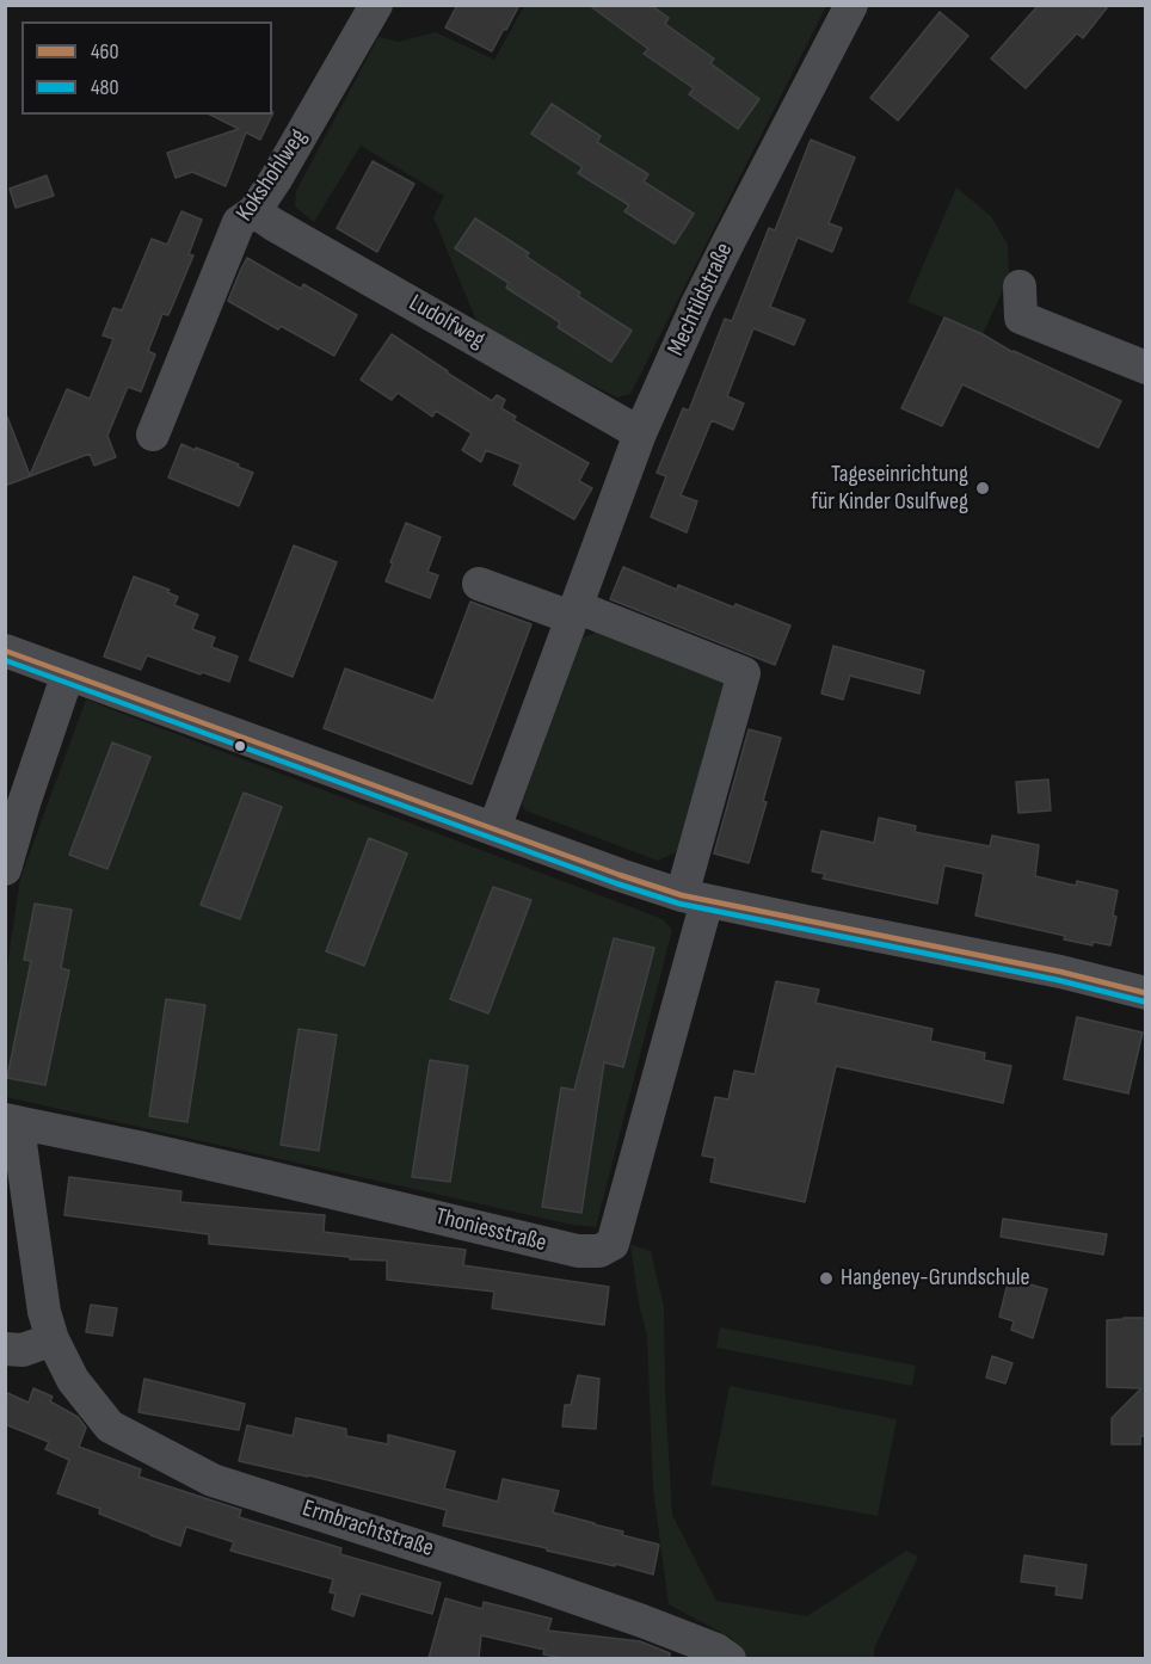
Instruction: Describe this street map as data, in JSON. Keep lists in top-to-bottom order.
{
  "streets": {
    "street": [
      "Kokshohlweg",
      "Mechtildstraße",
      "Ludolfweg",
      "Thoniesstraße",
      "Ermbrachtstraße"
    ]
  },
  "crossings": [
    ["Kokshohlweg", "Ludolfweg"],
    ["Mechtildstraße", "Ludolfweg"],
    ["Thoniesstraße", "Ermbrachtstraße"]
  ],
  "places": ["Tageseinrichtung für Kinder Osulfweg", "Hangeney-Grundschule"],
  "lines": ["transit line 460", "transit line 480"],
  "legend": ["460", "480"]
}
